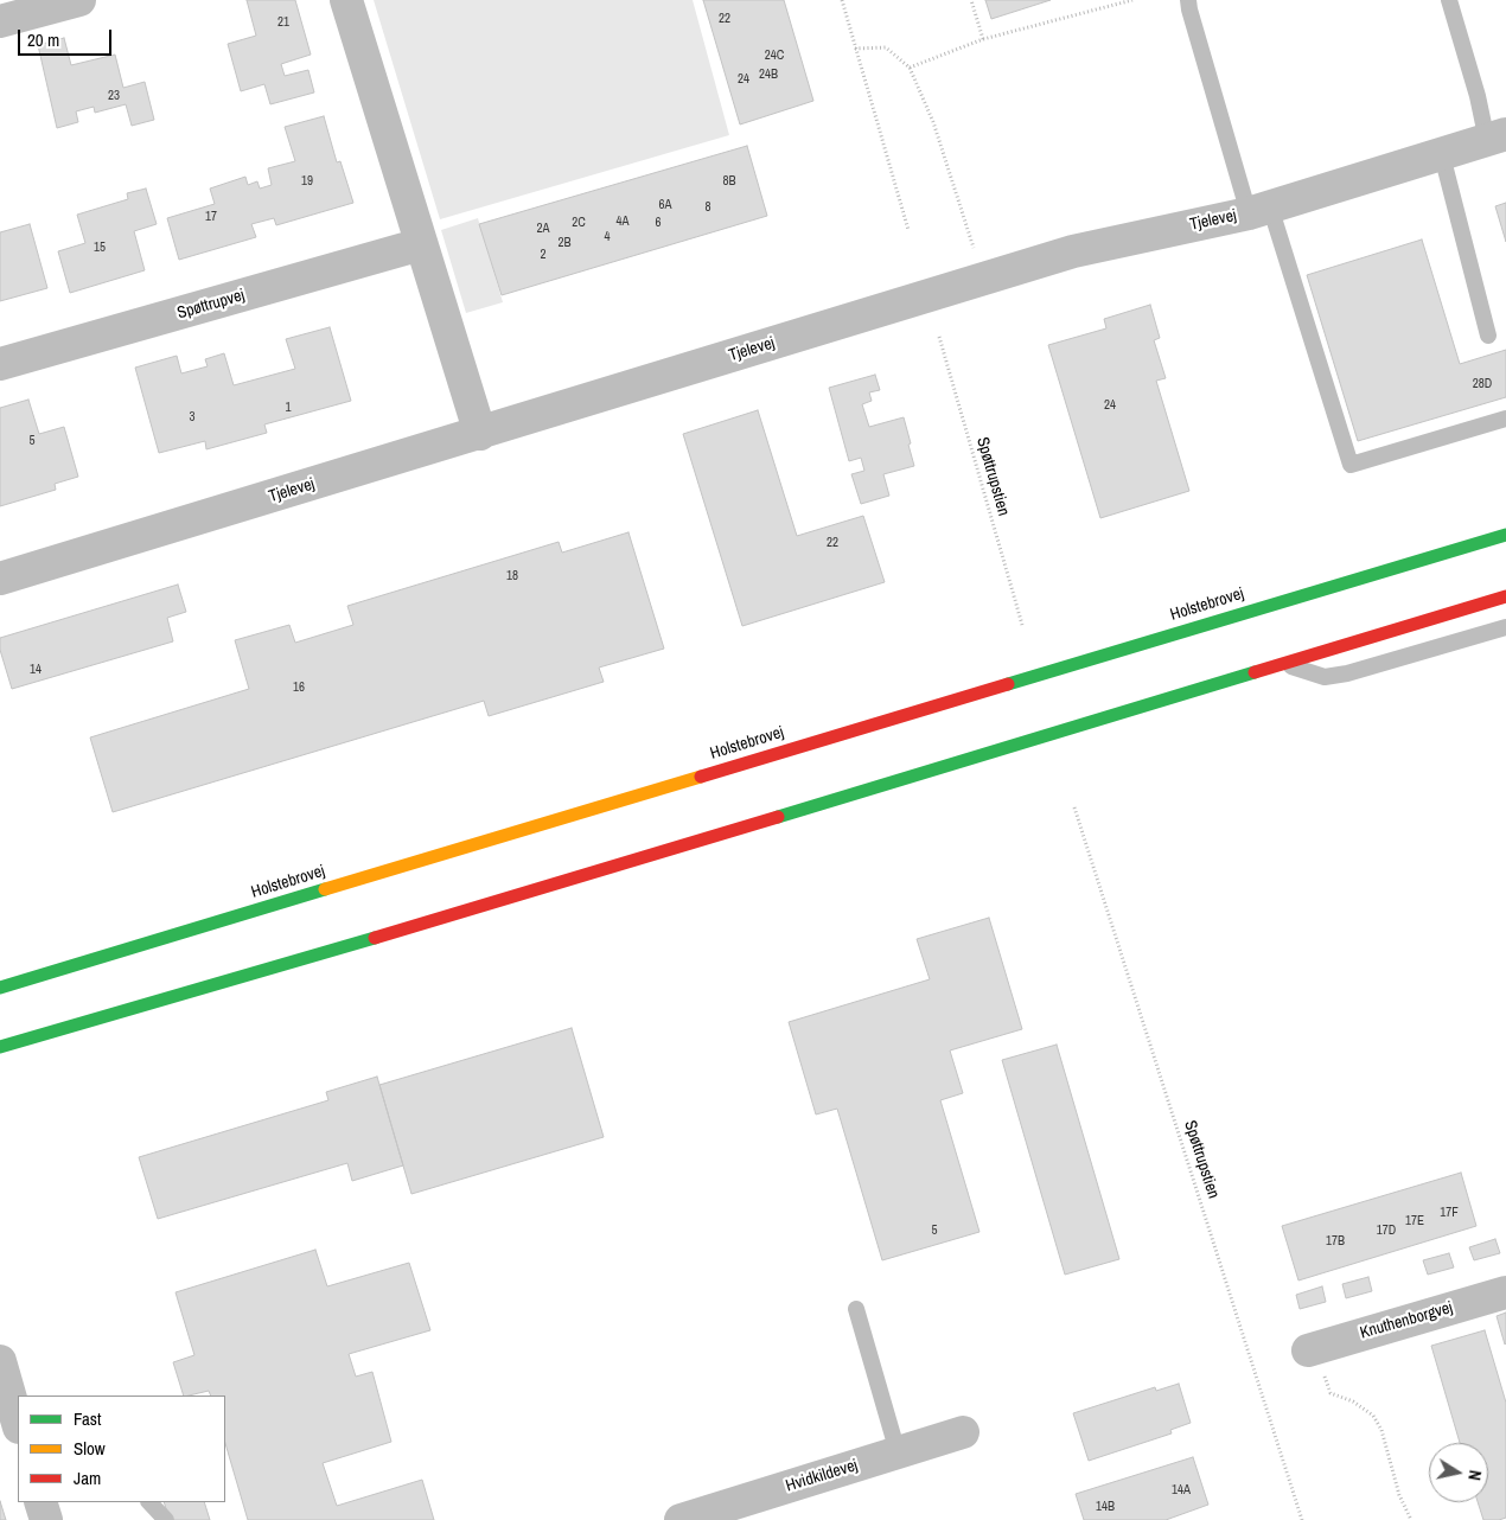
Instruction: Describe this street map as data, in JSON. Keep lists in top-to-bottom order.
{
  "streets": {
    "main road": ["Holstebrovej"],
    "street": [
      "Tjelevej",
      "Spøttrupvej",
      "Knuthenborgvej",
      "Hvidkildevej"
    ],
    "path": ["Spøttrupstien"]
  },
  "house_numbers": [
    "22",
    "21",
    "24C",
    "24B",
    "24",
    "23",
    "19",
    "8B",
    "6A",
    "8",
    "17",
    "4A",
    "2C",
    "6",
    "2A",
    "4",
    "2B",
    "15",
    "2",
    "28D",
    "24",
    "1",
    "3",
    "5",
    "22",
    "18",
    "14",
    "16",
    "17F",
    "17E",
    "5",
    "17D",
    "17B",
    "14A",
    "14B"
  ],
  "legend": ["Fast", "Slow", "Jam"],
  "scale_bar": "20 m",
  "north": "right"
}
